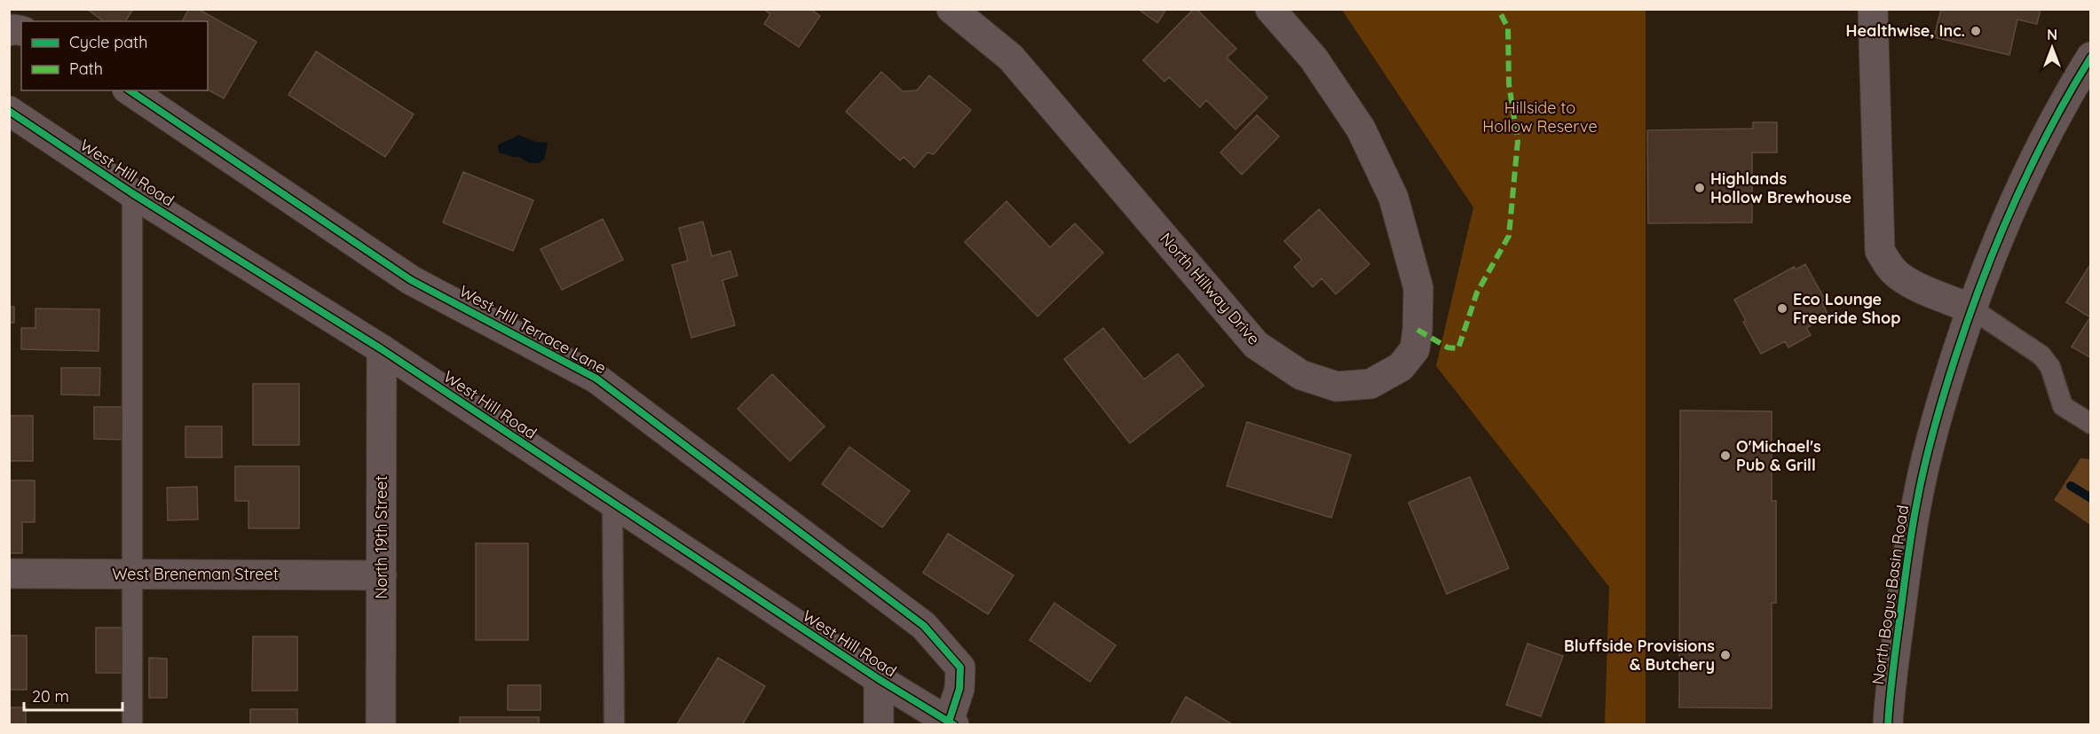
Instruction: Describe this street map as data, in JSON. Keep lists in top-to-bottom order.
{
  "streets": {
    "street": [
      "West Hill Road",
      "North Hillway Drive",
      "West Hill Terrace Lane",
      "North 19th Street",
      "West Breneman Street",
      "North Bogus Basin Road"
    ]
  },
  "crossings": [
    ["West Hill Road", "West Hill Terrace Lane"],
    ["West Hill Road", "North 19th Street"],
    ["North 19th Street", "West Breneman Street"]
  ],
  "parks": ["Hillside to Hollow Reserve"],
  "places": [
    "Healthwise, Inc.",
    "Highlands Hollow Brewhouse",
    "Eco Lounge Freeride Shop",
    "O'Michael's Pub & Grill",
    "Bluffside Provisions & Butchery"
  ],
  "legend": ["Cycle path", "Path"],
  "scale_bar": "20 m",
  "north": "top"
}
